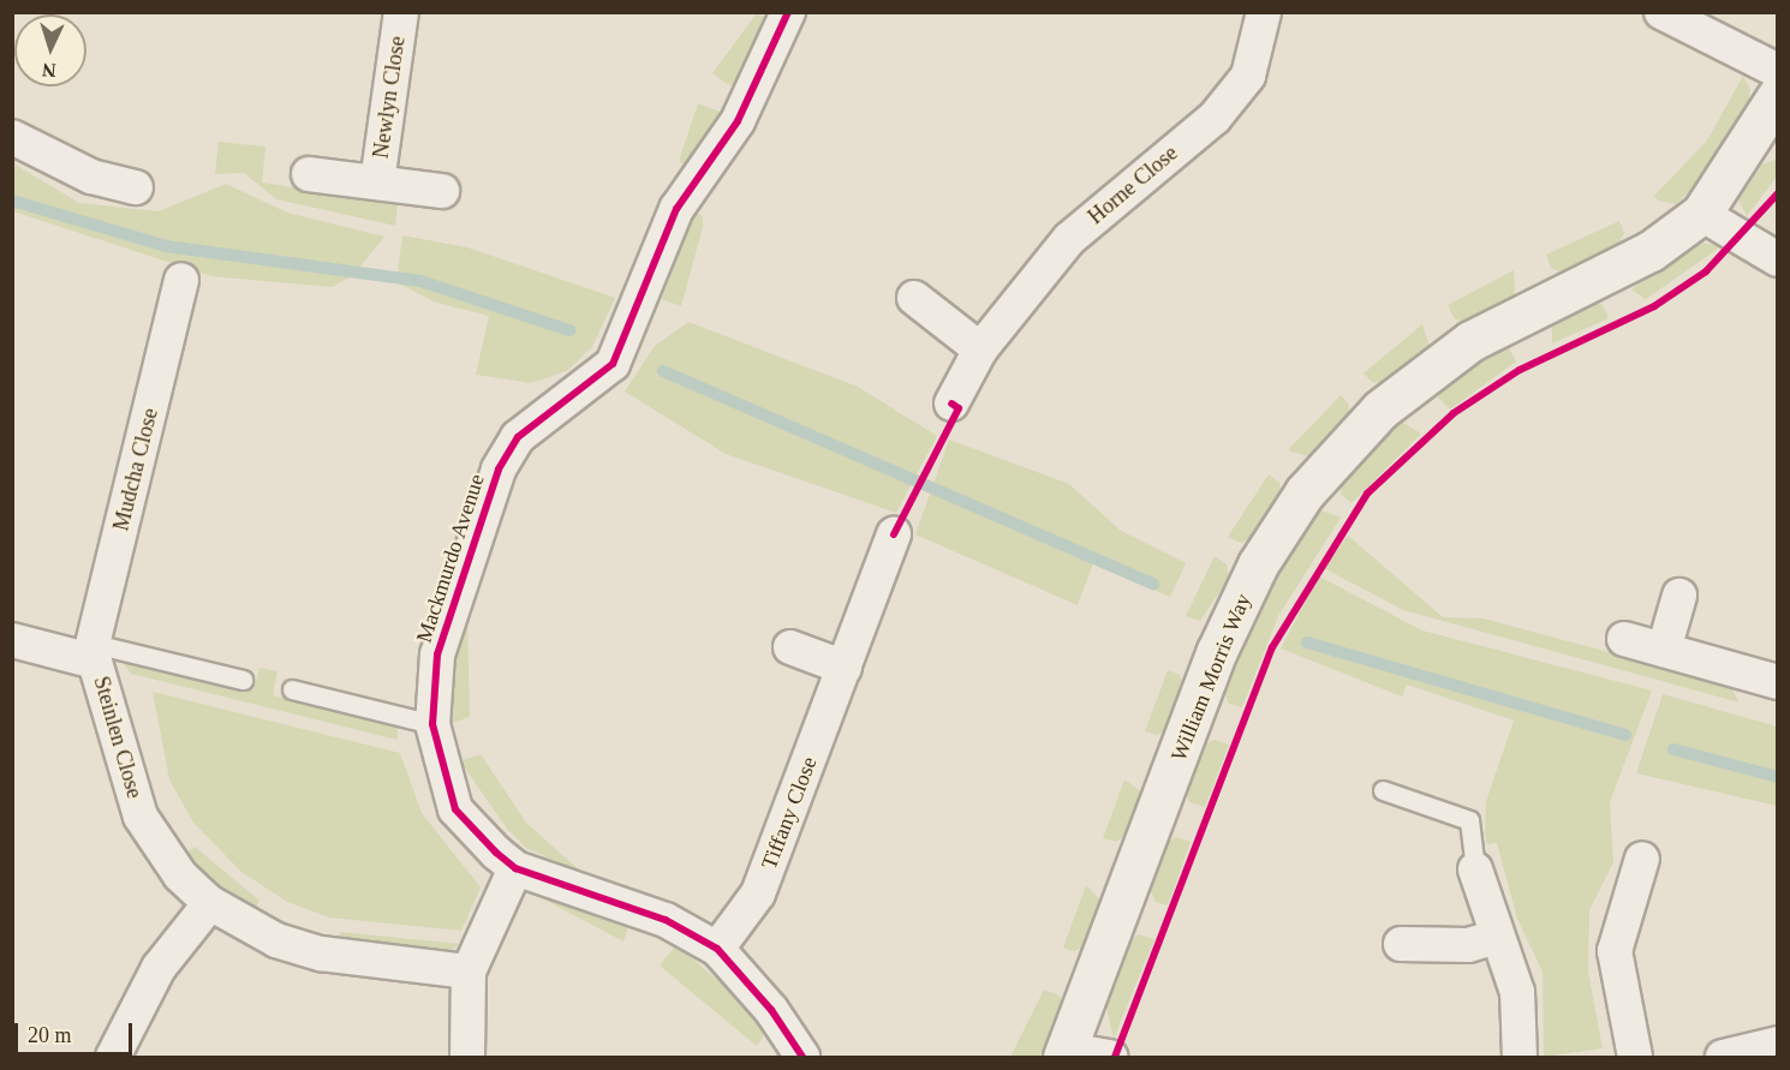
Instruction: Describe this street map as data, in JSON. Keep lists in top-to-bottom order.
{
  "streets": {
    "street": [
      "Newlyn Close",
      "Horne Close",
      "Mudcha Close",
      "Mackmurdo Avenue",
      "William Morris Way",
      "Steinlen Close",
      "Tiffany Close"
    ]
  },
  "crossings": [
    ["Mudcha Close", "Steinlen Close"],
    ["Mackmurdo Avenue", "Tiffany Close"]
  ],
  "scale_bar": "20 m",
  "north": "bottom"
}
